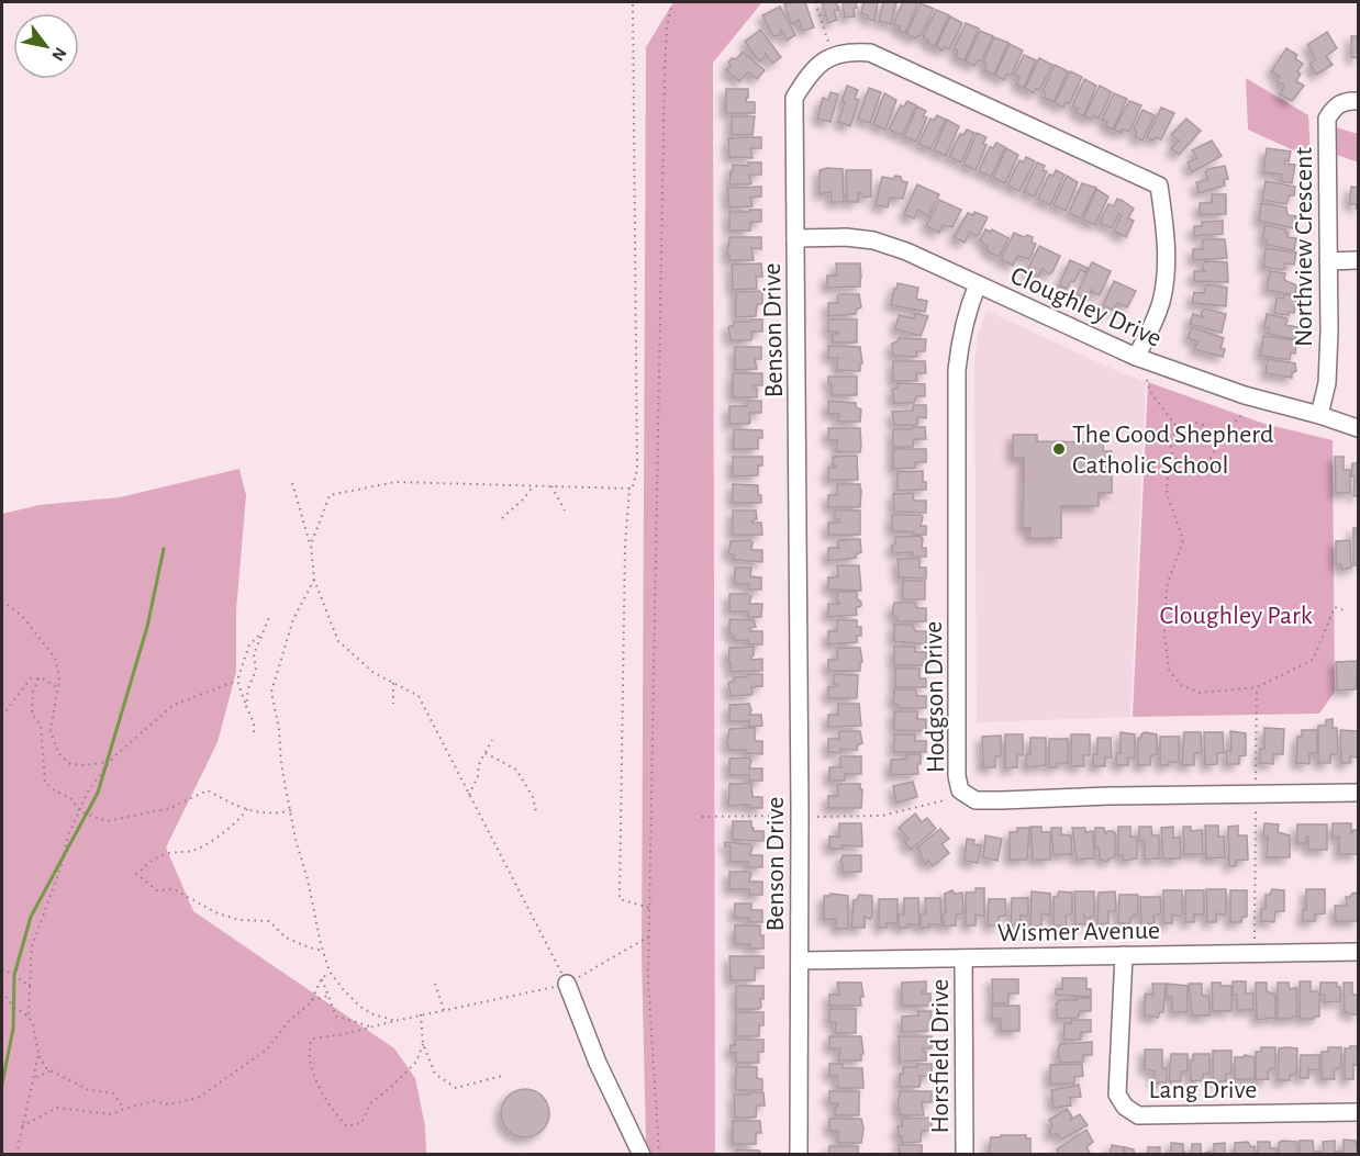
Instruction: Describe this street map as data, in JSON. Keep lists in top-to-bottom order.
{
  "streets": {
    "street": [
      "Northview Crescent",
      "Cloughley Drive",
      "Benson Drive",
      "Hodgson Drive",
      "Wismer Avenue",
      "Horsfield Drive",
      "Lang Drive"
    ]
  },
  "crossings": [
    ["Northview Crescent", "Cloughley Drive"],
    ["Cloughley Drive", "Benson Drive"],
    ["Cloughley Drive", "Hodgson Drive"],
    ["Benson Drive", "Wismer Avenue"],
    ["Wismer Avenue", "Horsfield Drive"],
    ["Wismer Avenue", "Lang Drive"]
  ],
  "parks": ["Cloughley Park"],
  "places": ["The Good Shepherd Catholic School"],
  "north": "bottom right"
}
